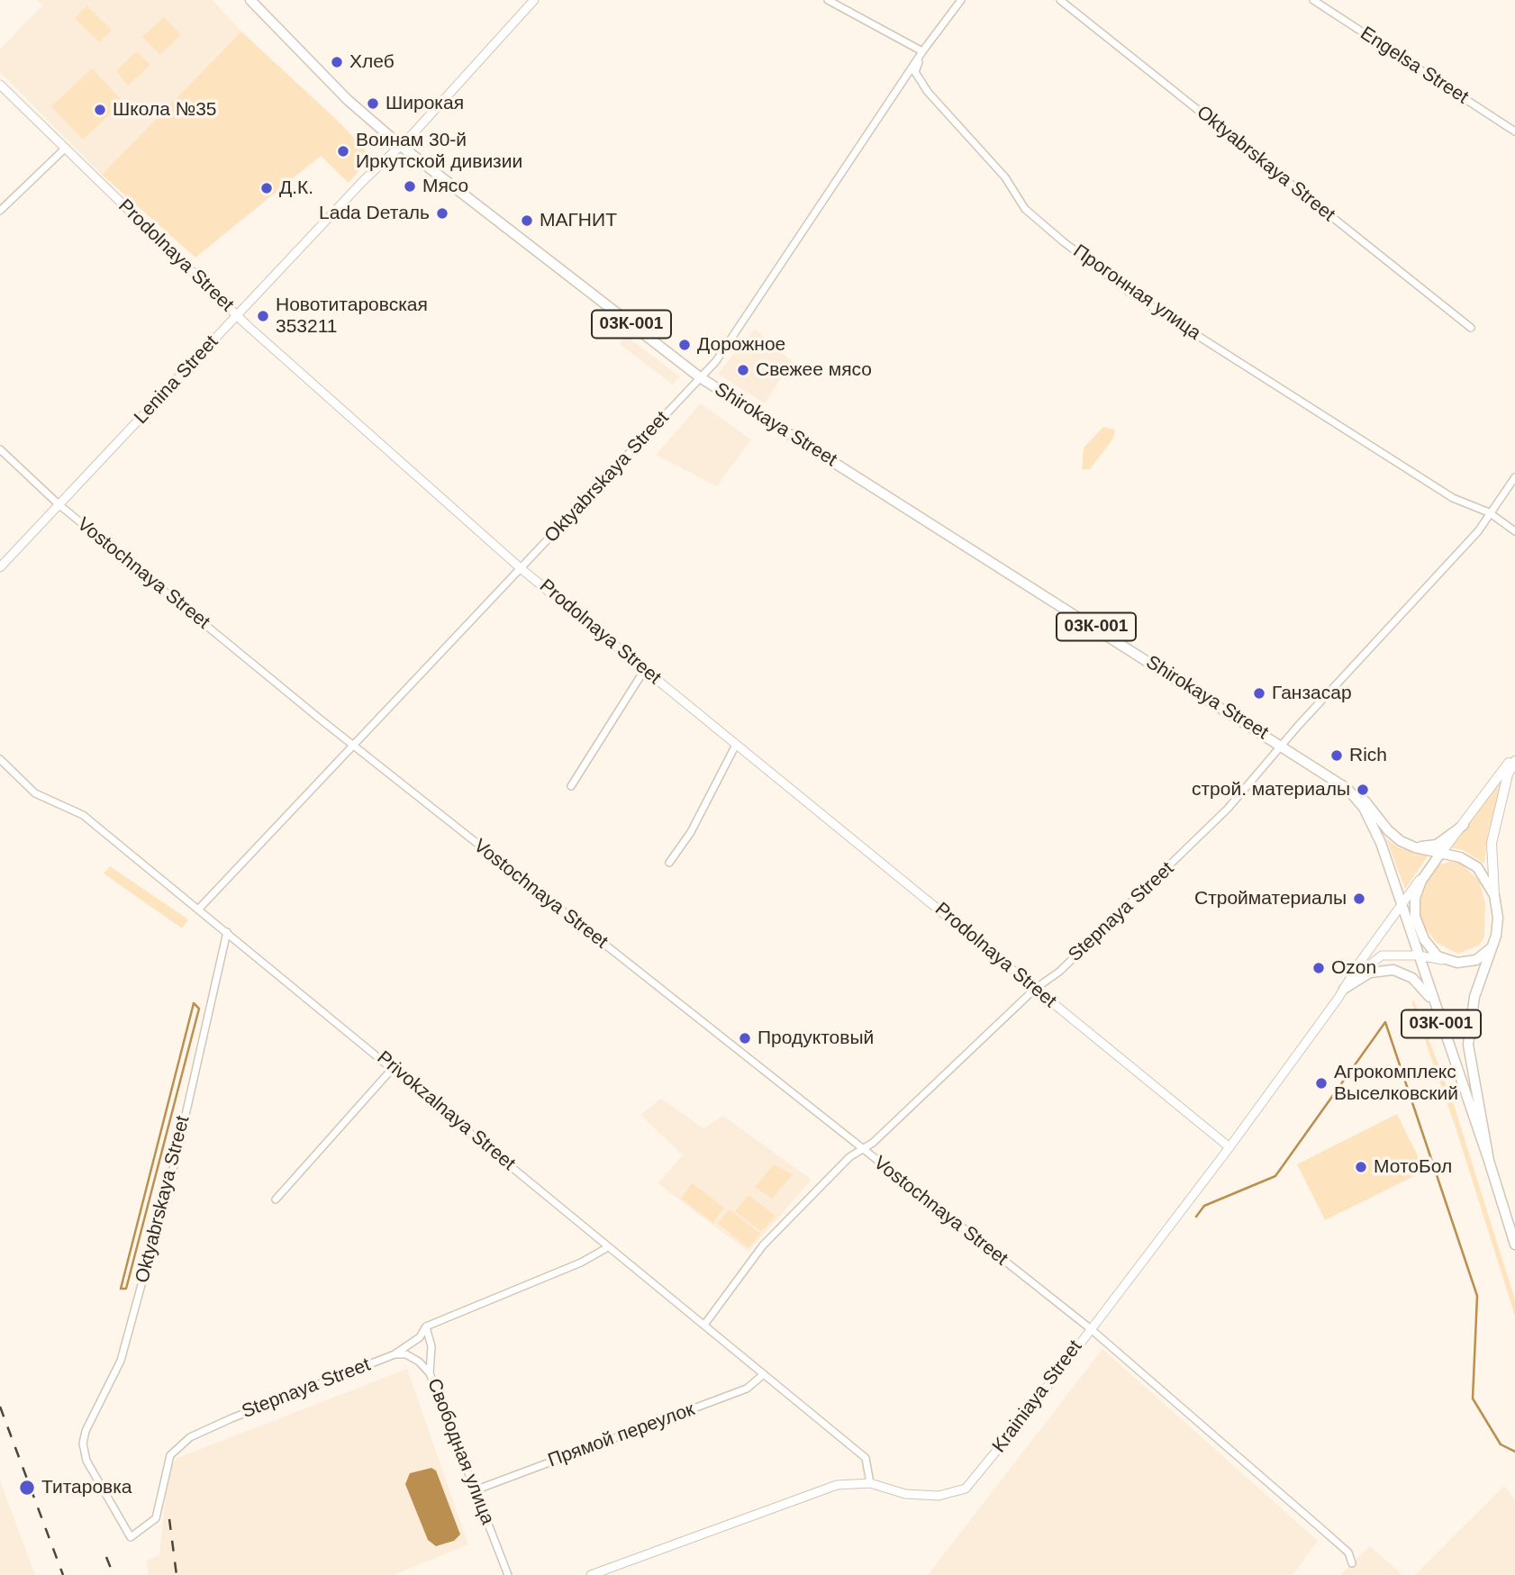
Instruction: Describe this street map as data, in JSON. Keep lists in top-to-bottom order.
{
  "streets": {
    "main road": ["03К-001", "Shirokaya Street"],
    "street": [
      "Engelsa Street",
      "Oktyabrskaya Street",
      "Prodolnaya Street",
      "Прогонная улица",
      "Lenina Street",
      "Vostochnaya Street",
      "Stepnaya Street",
      "Privokzalnaya Street",
      "Krainiaya Street",
      "Прямой переулок",
      "Свободная улица"
    ]
  },
  "crossings": [
    ["Oktyabrskaya Street", "Prodolnaya Street"],
    ["Oktyabrskaya Street", "Прогонная улица"],
    ["Oktyabrskaya Street", "Shirokaya Street"],
    ["Oktyabrskaya Street", "Vostochnaya Street"],
    ["Oktyabrskaya Street", "Stepnaya Street"],
    ["Oktyabrskaya Street", "Privokzalnaya Street"],
    ["Prodolnaya Street", "Lenina Street"],
    ["Prodolnaya Street", "Stepnaya Street"],
    ["Prodolnaya Street", "Krainiaya Street"],
    ["Прогонная улица", "Stepnaya Street"],
    ["03К-001", "Shirokaya Street"],
    ["03К-001", "Krainiaya Street"],
    ["Lenina Street", "Shirokaya Street"],
    ["Lenina Street", "Vostochnaya Street"],
    ["Shirokaya Street", "Stepnaya Street"],
    ["Vostochnaya Street", "Stepnaya Street"],
    ["Vostochnaya Street", "Krainiaya Street"],
    ["Stepnaya Street", "Privokzalnaya Street"],
    ["Stepnaya Street", "Свободная улица"],
    ["Privokzalnaya Street", "Krainiaya Street"],
    ["Privokzalnaya Street", "Прямой переулок"],
    ["Прямой переулок", "Свободная улица"]
  ],
  "places": [
    "Хлеб",
    "Широкая",
    "Школа №35",
    "Воинам 30-й Иркутской дивизии",
    "Мясо",
    "Д.К.",
    "Lada Dеталь",
    "МАГНИТ",
    "Новотитаровская 353211",
    "Дорожное",
    "Свежее мясо",
    "Ганзасар",
    "Rich",
    "строй. материалы",
    "Стройматериалы",
    "Ozon",
    "Продуктовый",
    "Агрокомплекс Выселковский",
    "МотоБол",
    "Титаровка"
  ]
}
